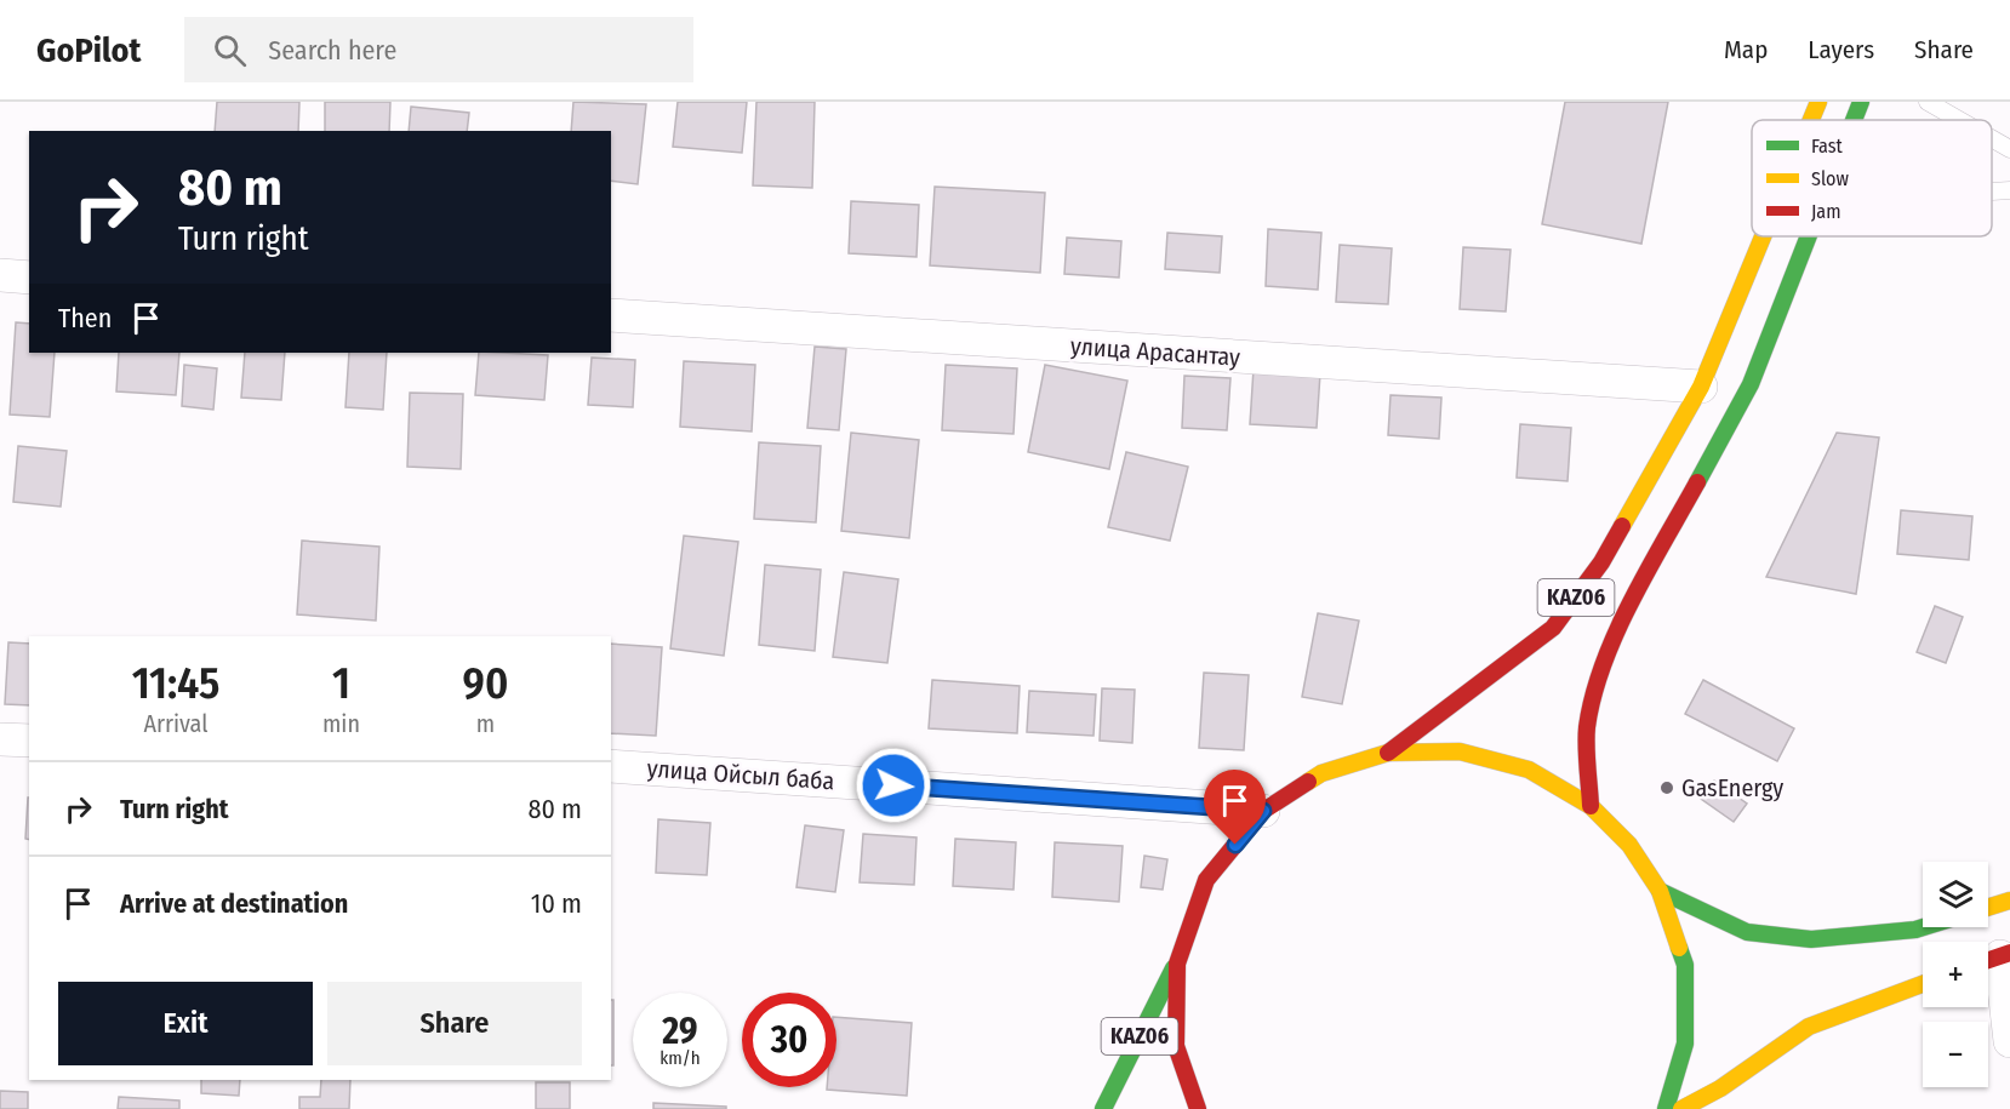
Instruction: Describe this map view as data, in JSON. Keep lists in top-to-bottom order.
{
  "streets": {
    "main road": ["KАZ06"],
    "street": ["улица Арасантау", "улица Ойсыл баба"]
  },
  "crossings": [
    ["улица Арасантау", "KАZ06"],
    ["KАZ06", "улица Ойсыл баба"]
  ],
  "places": ["GasEnergy"],
  "legend": ["Fast", "Slow", "Jam"],
  "page": {
    "header": "GoPilot",
    "search": "Search here",
    "nav": ["Map", "Layers", "Share"],
    "turn": ["80 m", "Turn right"],
    "then": "Then",
    "eta": [
      "11:45",
      "Arrival",
      "1",
      "min",
      "90",
      "m"
    ],
    "list": [
      {
        "name": "Turn right",
        "value": "80 m"
      },
      {
        "name": "Arrive at destination",
        "value": "10 m"
      }
    ],
    "map_buttons": ["+", "−"],
    "buttons": ["Exit", "Share"],
    "speed": "29 km/h",
    "limit": "30"
  }
}
